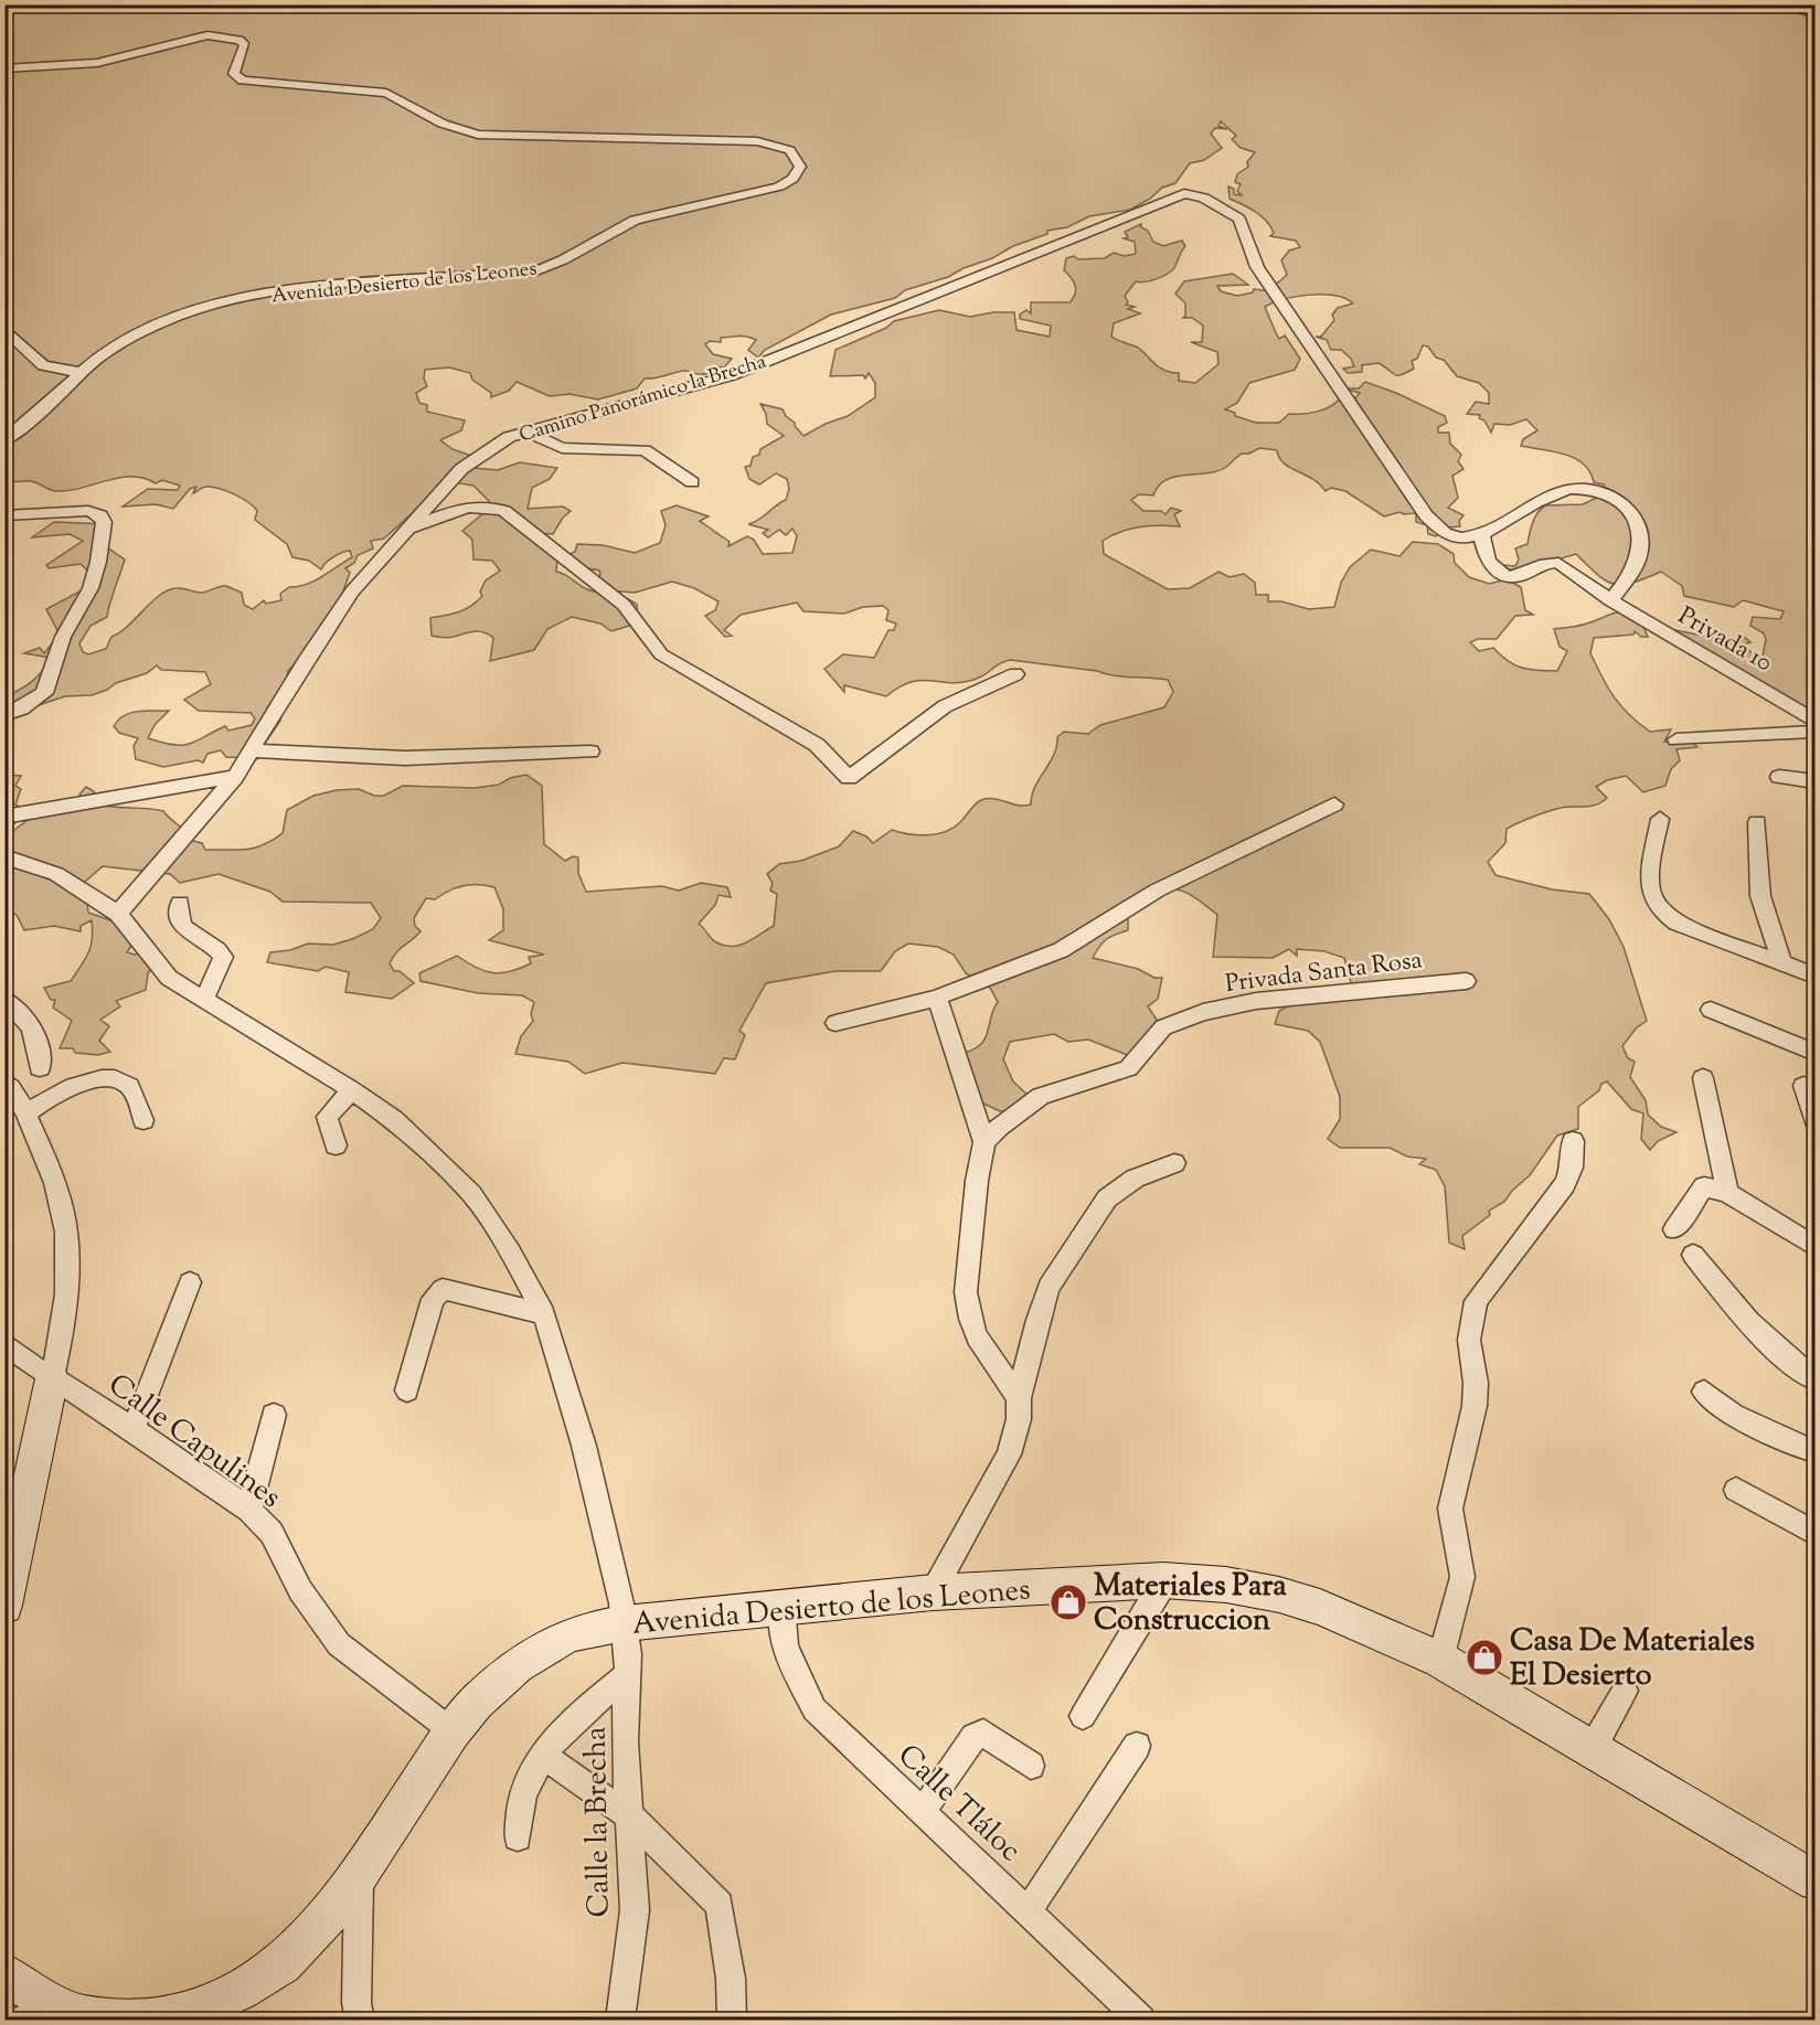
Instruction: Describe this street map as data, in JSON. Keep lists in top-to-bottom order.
{
  "streets": {
    "street": [
      "Avenida Desierto de los Leones",
      "Camino Panorámico la Brecha",
      "Privada 10",
      "Privada Santa Rosa",
      "Calle Capulines",
      "Calle Tláloc",
      "Calle la Brecha"
    ]
  },
  "crossings": [
    ["Avenida Desierto de los Leones", "Calle Capulines"],
    ["Avenida Desierto de los Leones", "Calle Tláloc"],
    ["Avenida Desierto de los Leones", "Calle la Brecha"],
    ["Camino Panorámico la Brecha", "Privada 10"]
  ],
  "places": {
    "shop": ["Materiales Para Construccion", "Casa De Materiales El Desierto"]
  }
}
